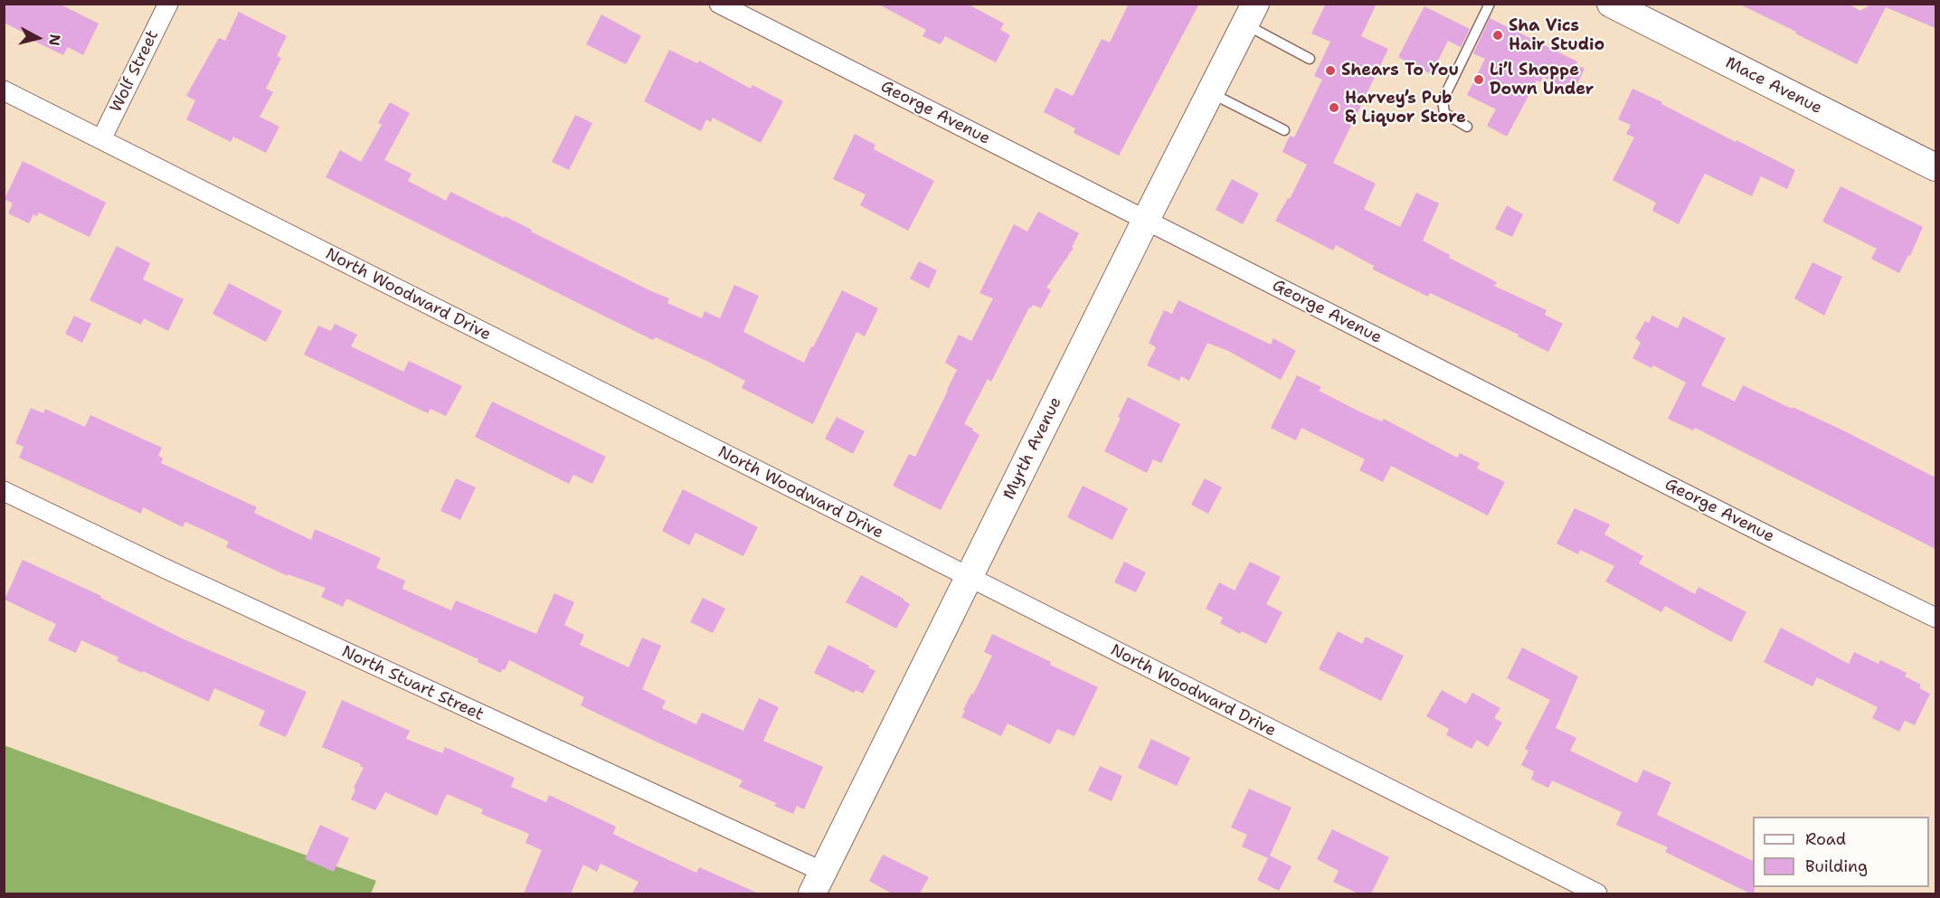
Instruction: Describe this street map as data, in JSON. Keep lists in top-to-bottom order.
{
  "streets": {
    "street": [
      "Wolf Street",
      "Mace Avenue",
      "George Avenue",
      "North Woodward Drive",
      "Myrth Avenue",
      "North Stuart Street"
    ]
  },
  "crossings": [
    ["Wolf Street", "North Woodward Drive"],
    ["George Avenue", "Myrth Avenue"],
    ["North Woodward Drive", "Myrth Avenue"],
    ["Myrth Avenue", "North Stuart Street"]
  ],
  "places": [
    "Sha Vics Hair Studio",
    "Shears To You",
    "Li’l Shoppe Down Under",
    "Harvey’s Pub & Liquor Store"
  ],
  "legend": ["Road", "Building"],
  "north": "right"
}
